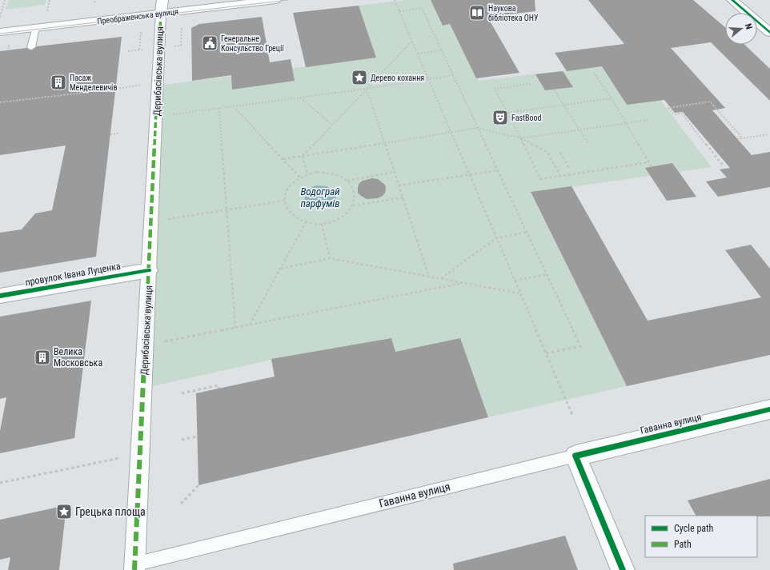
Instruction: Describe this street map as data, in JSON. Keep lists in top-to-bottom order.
{
  "streets": {
    "street": [
      "Преображенська вулиця",
      "Дерибасівська вулиця",
      "провулок Івана Луценка",
      "Гаванна вулиця"
    ]
  },
  "crossings": [
    ["Преображенська вулиця", "Дерибасівська вулиця"],
    ["Дерибасівська вулиця", "провулок Івана Луценка"],
    ["Дерибасівська вулиця", "Гаванна вулиця"]
  ],
  "water": ["Водограй парфумів"],
  "places": {
    "library": ["Наукова бібліотека ОНУ"],
    "public building": ["Генеральне Консульство Греції"],
    "place": ["Дерево кохання", "Грецька площа"],
    "building": ["Пасаж Менделевичів", "Велика Московська"],
    "theatre": ["FastBood"]
  },
  "legend": ["Cycle path", "Path"],
  "north": "right"
}
